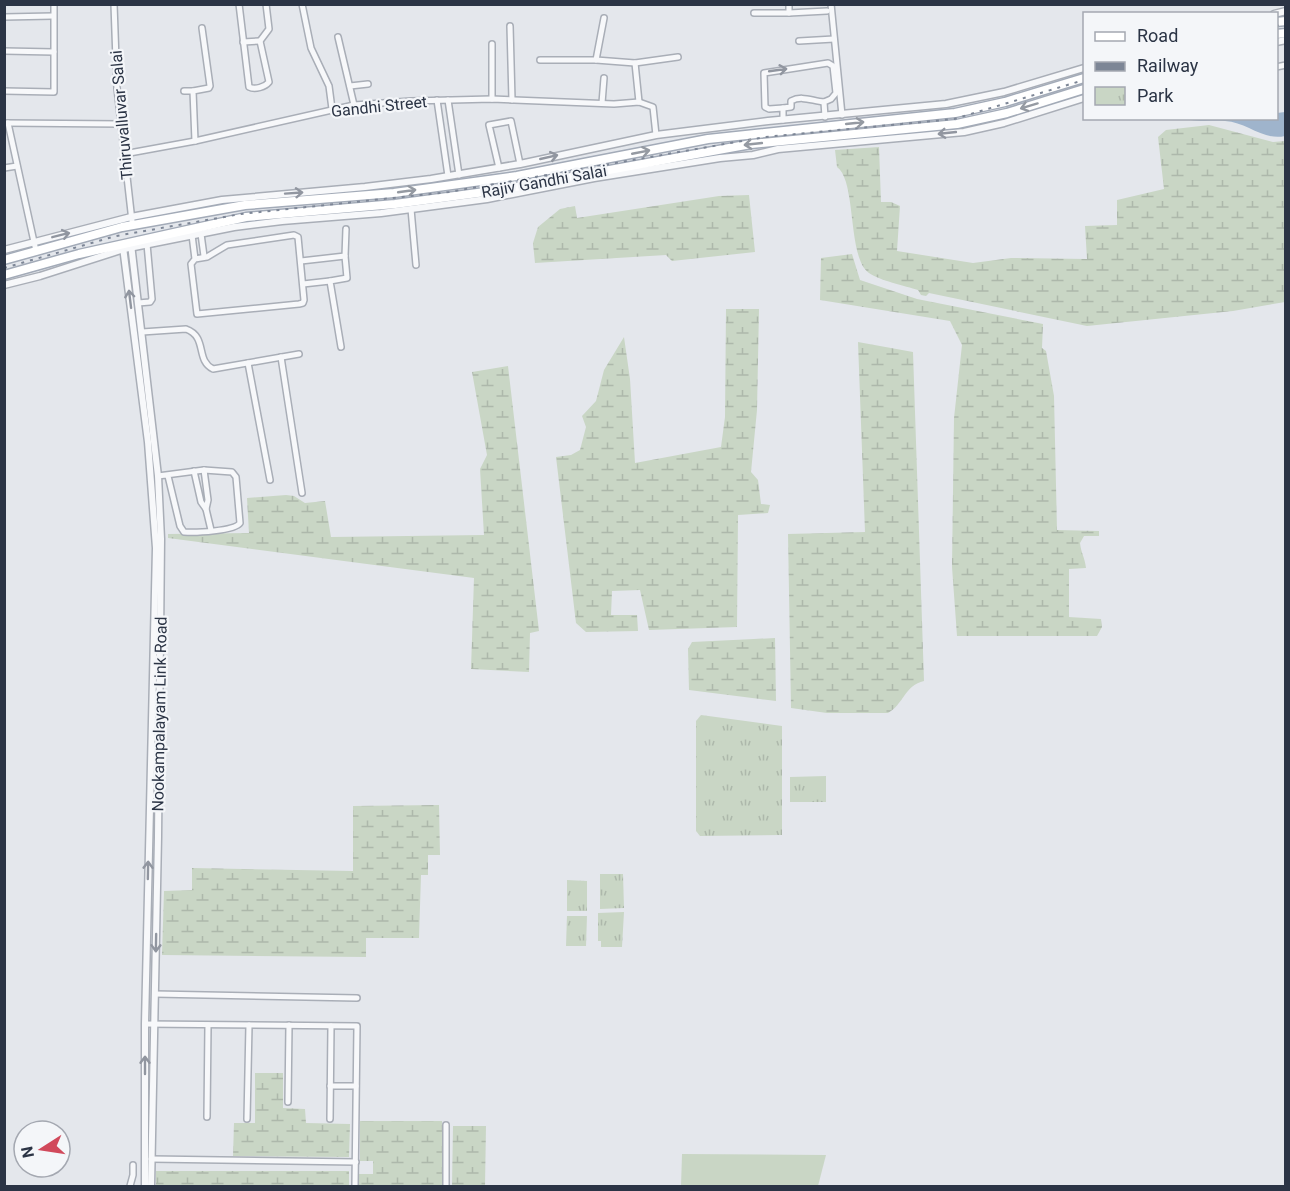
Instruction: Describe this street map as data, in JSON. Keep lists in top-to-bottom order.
{
  "streets": {
    "main road": ["Rajiv Gandhi Salai"],
    "street": ["Gandhi Street", "Thiruvalluvar Salai", "Nookampalayam Link Road"]
  },
  "crossings": [
    ["Gandhi Street", "Thiruvalluvar Salai"],
    ["Thiruvalluvar Salai", "Rajiv Gandhi Salai"],
    ["Rajiv Gandhi Salai", "Nookampalayam Link Road"]
  ],
  "legend": ["Road", "Railway", "Park"],
  "north": "left"
}
